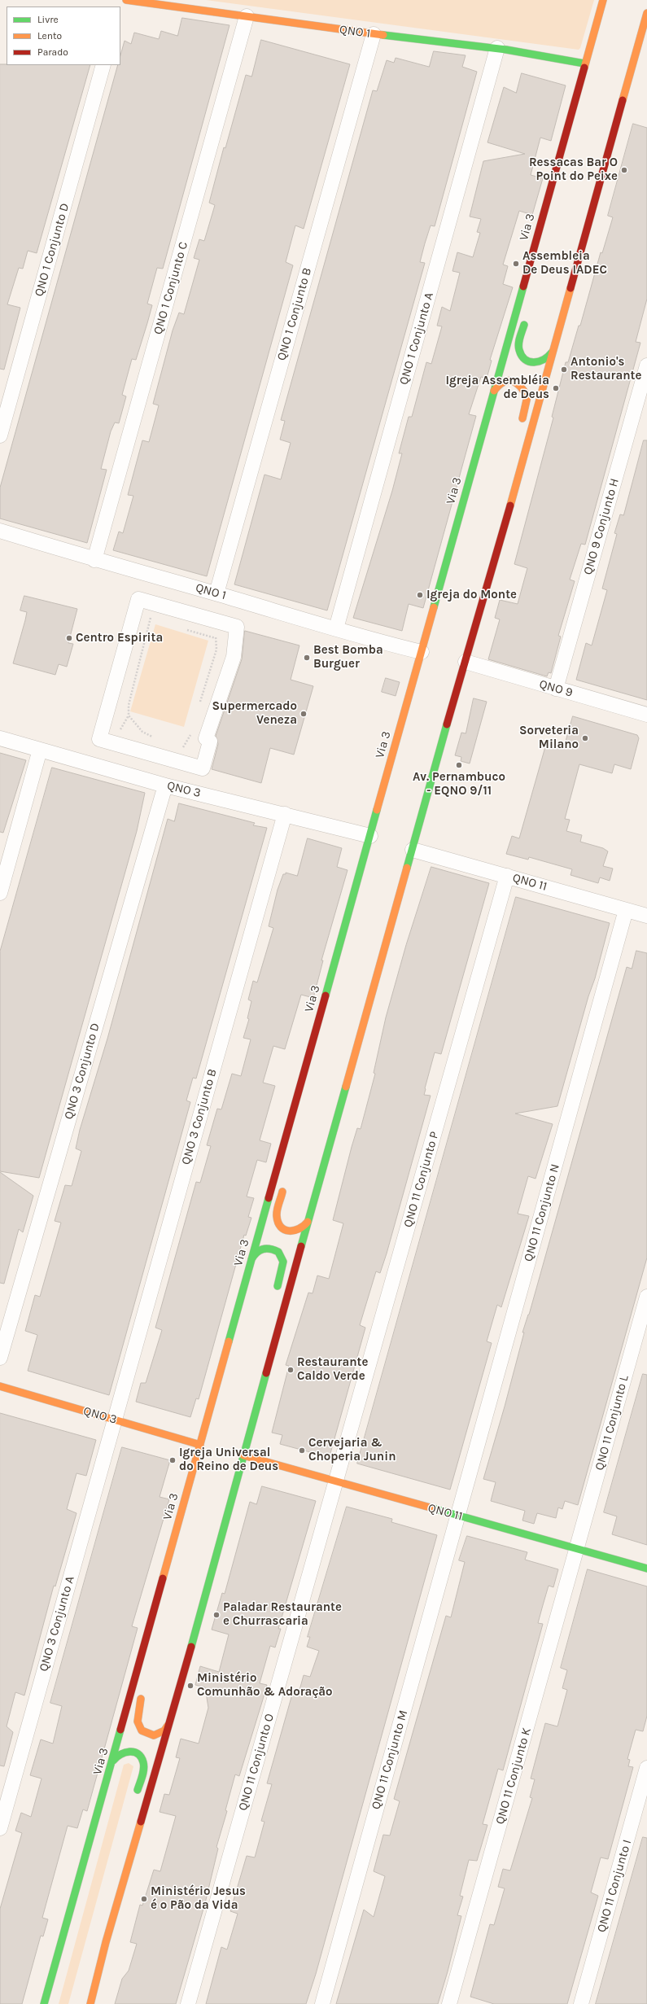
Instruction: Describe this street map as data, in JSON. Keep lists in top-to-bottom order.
{
  "streets": {
    "main road": [
      "QNO 1",
      "Via 3",
      "QNO 3",
      "QNO 11"
    ],
    "street": [
      "QNO 1 Conjunto D",
      "QNO 1 Conjunto C",
      "QNO 1 Conjunto B",
      "QNO 1 Conjunto A",
      "QNO 9 Conjunto H",
      "QNO 9",
      "QNO 3 Conjunto D",
      "QNO 3 Conjunto B",
      "QNO 11 Conjunto P",
      "QNO 11 Conjunto N",
      "QNO 11 Conjunto L",
      "QNO 3 Conjunto A",
      "QNO 11 Conjunto M",
      "QNO 11 Conjunto O",
      "QNO 11 Conjunto K",
      "QNO 11 Conjunto I"
    ]
  },
  "crossings": [
    ["QNO 1", "Via 3"],
    ["QNO 1", "QNO 1 Conjunto C"],
    ["QNO 1", "QNO 1 Conjunto B"],
    ["QNO 1", "QNO 1 Conjunto A"],
    ["Via 3", "QNO 3"],
    ["QNO 9 Conjunto H", "QNO 9"],
    ["QNO 3", "QNO 3 Conjunto D"],
    ["QNO 3", "QNO 3 Conjunto B"],
    ["QNO 3", "QNO 3 Conjunto A"],
    ["QNO 11", "QNO 11 Conjunto P"],
    ["QNO 11", "QNO 11 Conjunto N"],
    ["QNO 11", "QNO 11 Conjunto L"],
    ["QNO 11", "QNO 11 Conjunto M"],
    ["QNO 11", "QNO 11 Conjunto O"],
    ["QNO 11", "QNO 11 Conjunto K"],
    ["QNO 3 Conjunto B", "QNO 3 Conjunto A"],
    ["QNO 11 Conjunto P", "QNO 11 Conjunto O"],
    ["QNO 11 Conjunto N", "QNO 11 Conjunto M"],
    ["QNO 11 Conjunto L", "QNO 11 Conjunto K"]
  ],
  "places": [
    "Ressacas Bar O Point do Peixe",
    "Assembleia De Deus IADEC",
    "Antonio's Restaurante",
    "Igreja Assembléia de Deus",
    "Igreja do Monte",
    "Centro Espirita",
    "Best Bomba Burguer",
    "Supermercado Veneza",
    "Sorveteria Milano",
    "Av. Pernambuco - EQNO 9/11",
    "Restaurante Caldo Verde",
    "Cervejaria & Choperia Junin",
    "Igreja Universal do Reino de Deus",
    "Paladar Restaurante e Churrascaria",
    "Ministério Comunhão & Adoração",
    "Ministério Jesus é o Pão da Vida"
  ],
  "legend": ["Livre", "Lento", "Parado"]
}
